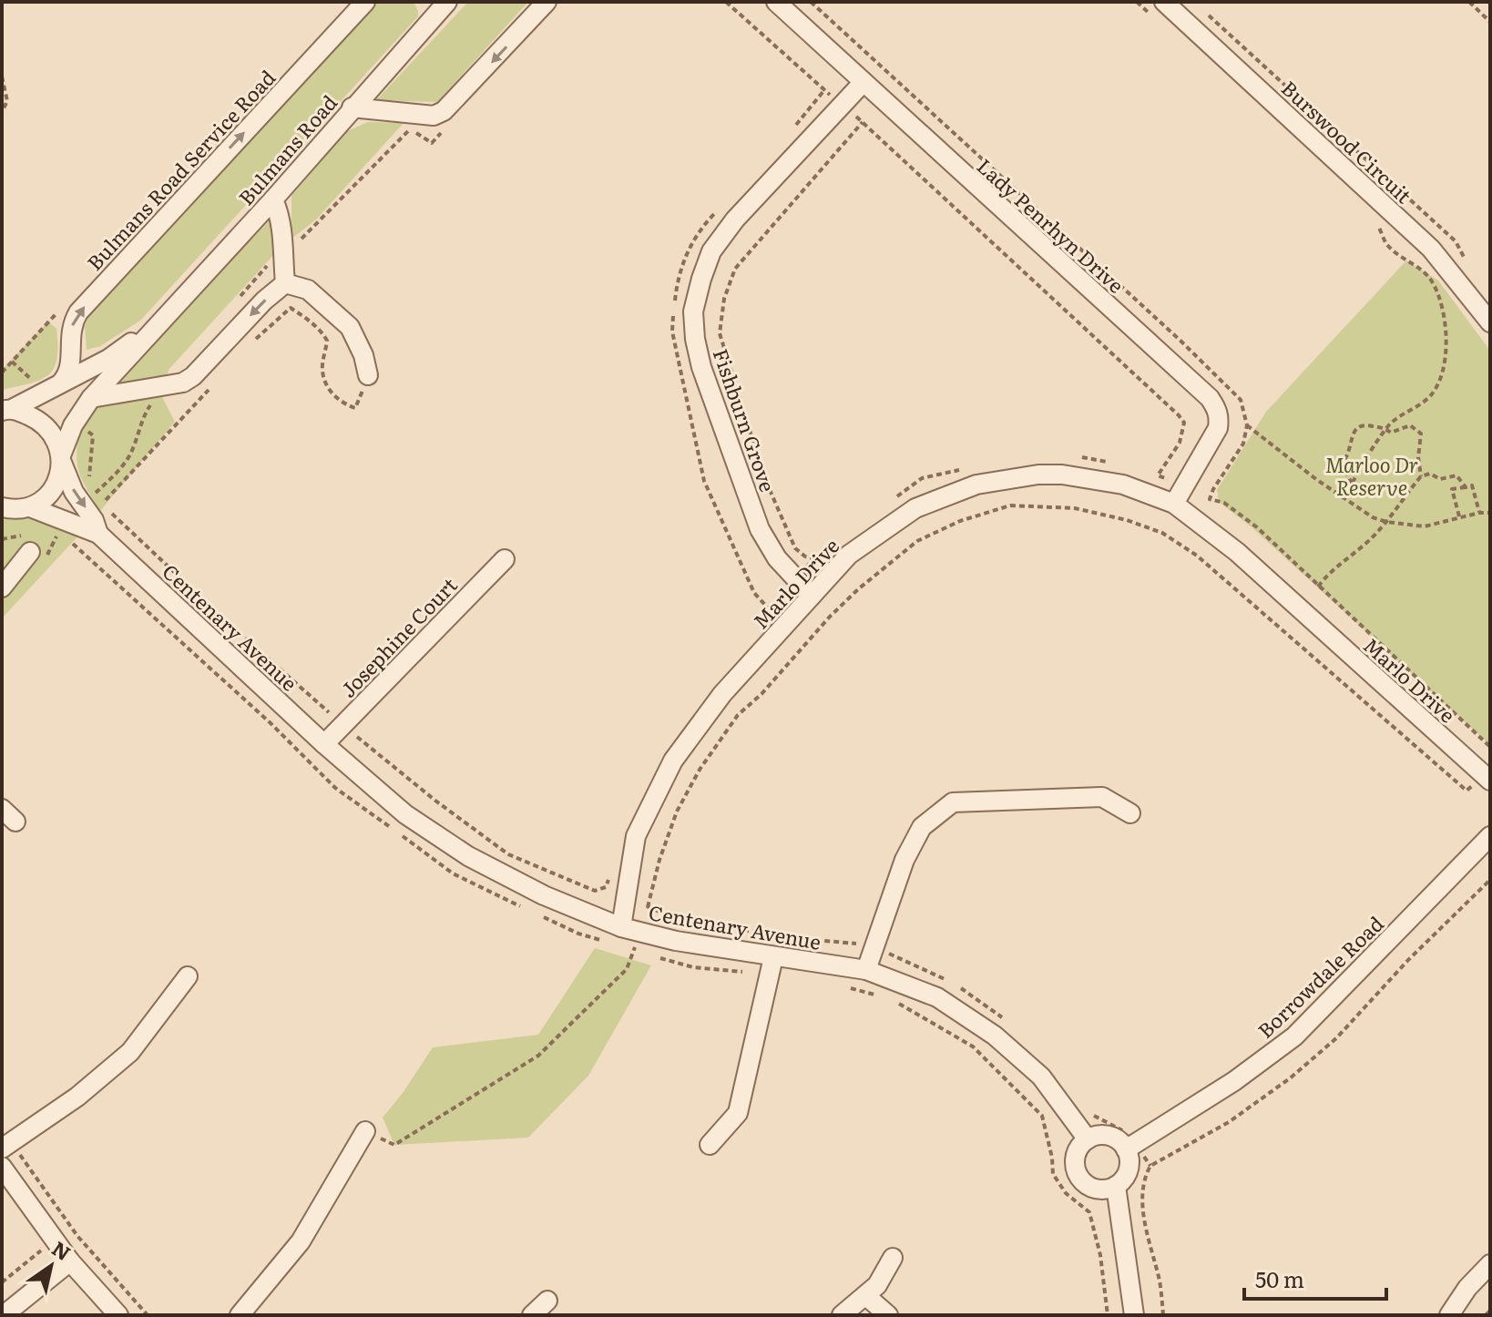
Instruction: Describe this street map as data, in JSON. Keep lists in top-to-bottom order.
{
  "streets": {
    "street": [
      "Burswood Circuit",
      "Bulmans Road",
      "Bulmans Road Service Road",
      "Lady Penrhyn Drive",
      "Fishburn Grove",
      "Marlo Drive",
      "Centenary Avenue",
      "Josephine Court",
      "Borrowdale Road"
    ]
  },
  "crossings": [
    ["Bulmans Road", "Bulmans Road Service Road"],
    ["Bulmans Road", "Centenary Avenue"],
    ["Lady Penrhyn Drive", "Fishburn Grove"],
    ["Lady Penrhyn Drive", "Marlo Drive"],
    ["Fishburn Grove", "Marlo Drive"],
    ["Marlo Drive", "Centenary Avenue"],
    ["Centenary Avenue", "Josephine Court"],
    ["Centenary Avenue", "Borrowdale Road"]
  ],
  "parks": ["Marloo Dr Reserve"],
  "scale_bar": "50 m",
  "north": "top right"
}
